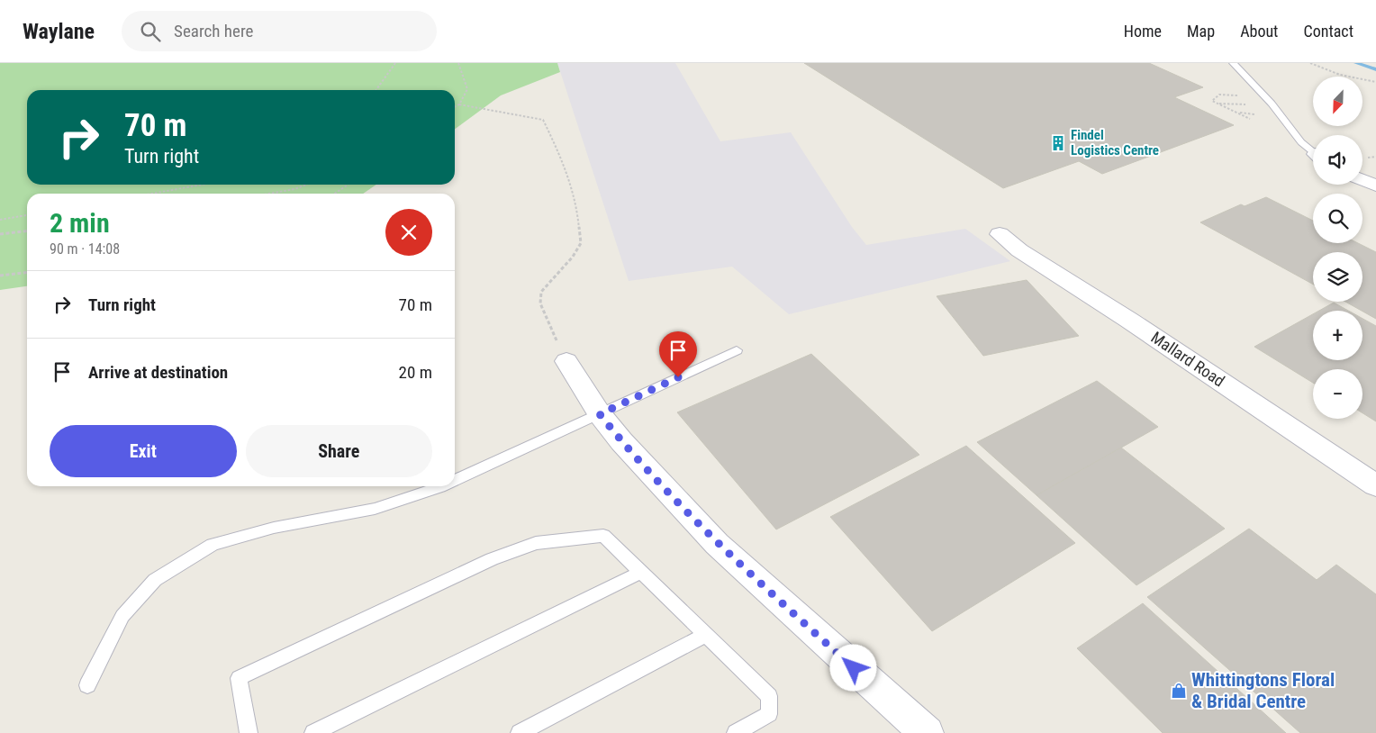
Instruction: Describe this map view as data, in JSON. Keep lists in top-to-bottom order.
{
  "streets": {
    "street": ["Mallard Road"]
  },
  "places": {
    "building": ["Findel Logistics Centre"],
    "shop": ["Whittingtons Floral & Bridal Centre"]
  },
  "north": "bottom left",
  "page": {
    "header": "Waylane",
    "search": "Search here",
    "nav": [
      "Home",
      "Map",
      "About",
      "Contact"
    ],
    "map_buttons": ["+", "−"],
    "turn": ["70 m", "Turn right"],
    "heading": ["2 min", "90 m · 14:08"],
    "list": [
      {
        "name": "Turn right",
        "value": "70 m"
      },
      {
        "name": "Arrive at destination",
        "value": "20 m"
      }
    ],
    "buttons": ["Exit", "Share"]
  }
}
